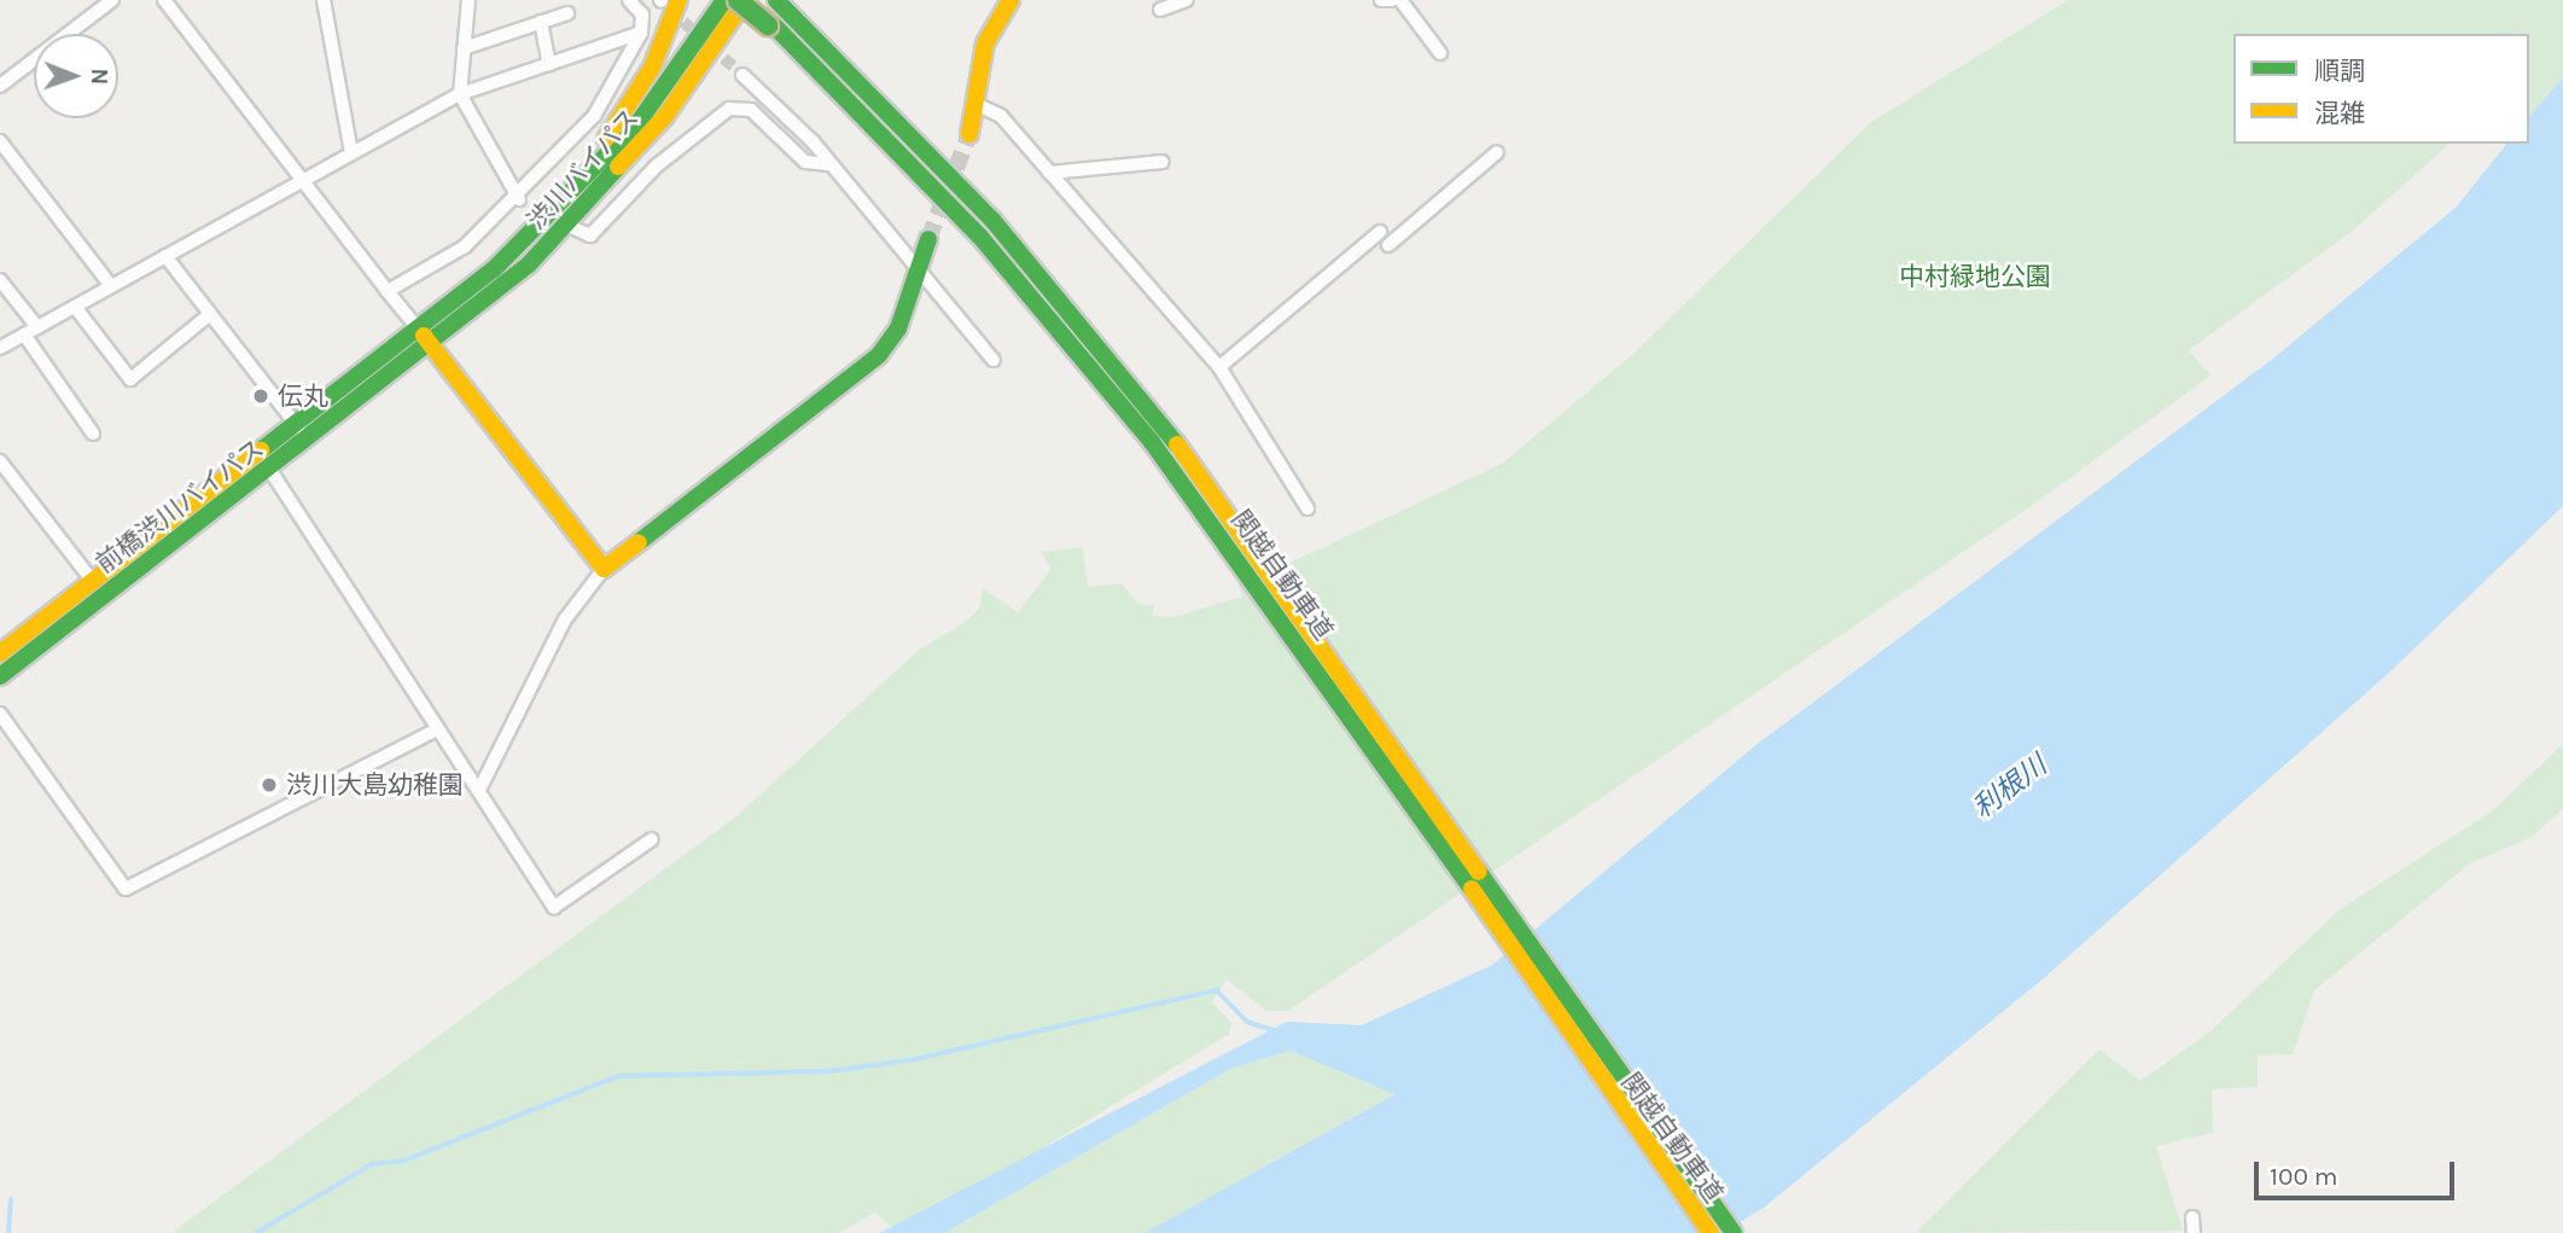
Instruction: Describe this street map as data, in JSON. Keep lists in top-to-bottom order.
{
  "streets": {
    "main road": ["渋川バイパス", "前橋渋川バイパス", "関越自動車道"]
  },
  "crossings": [
    ["渋川バイパス", "前橋渋川バイパス"],
    ["渋川バイパス", "関越自動車道"]
  ],
  "water": ["利根川"],
  "parks": ["中村緑地公園"],
  "places": ["伝丸", "渋川大島幼稚園"],
  "legend": ["順調", "混雑"],
  "scale_bar": "100 m",
  "north": "right"
}
